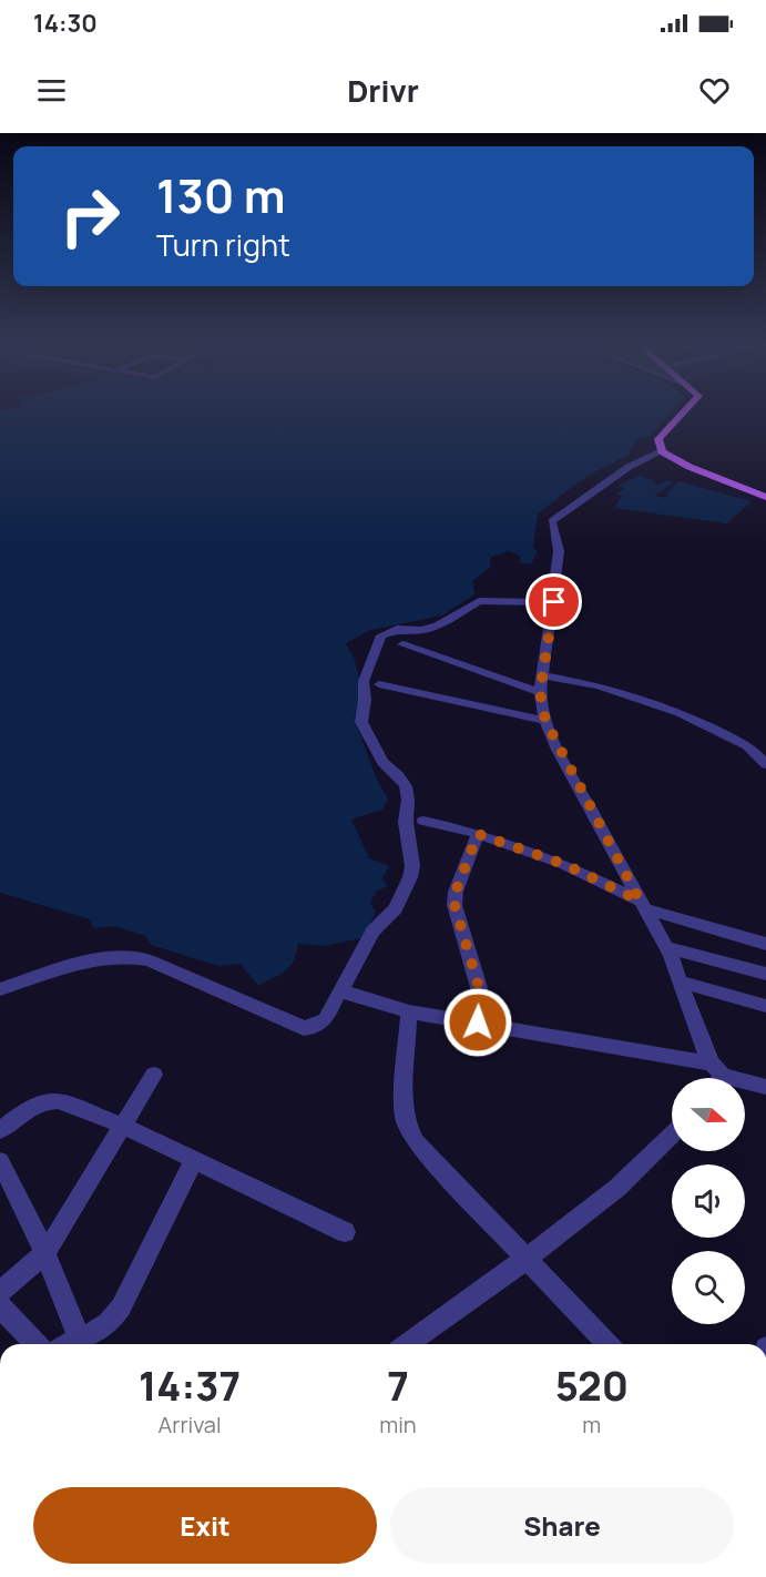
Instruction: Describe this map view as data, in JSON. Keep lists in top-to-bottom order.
{
  "north": "right",
  "page": {
    "status": "14:30",
    "header": "Drivr",
    "turn": ["130 m", "Turn right"],
    "eta": [
      "14:37",
      "Arrival",
      "7",
      "min",
      "520",
      "m"
    ],
    "buttons": ["Exit", "Share"]
  }
}
